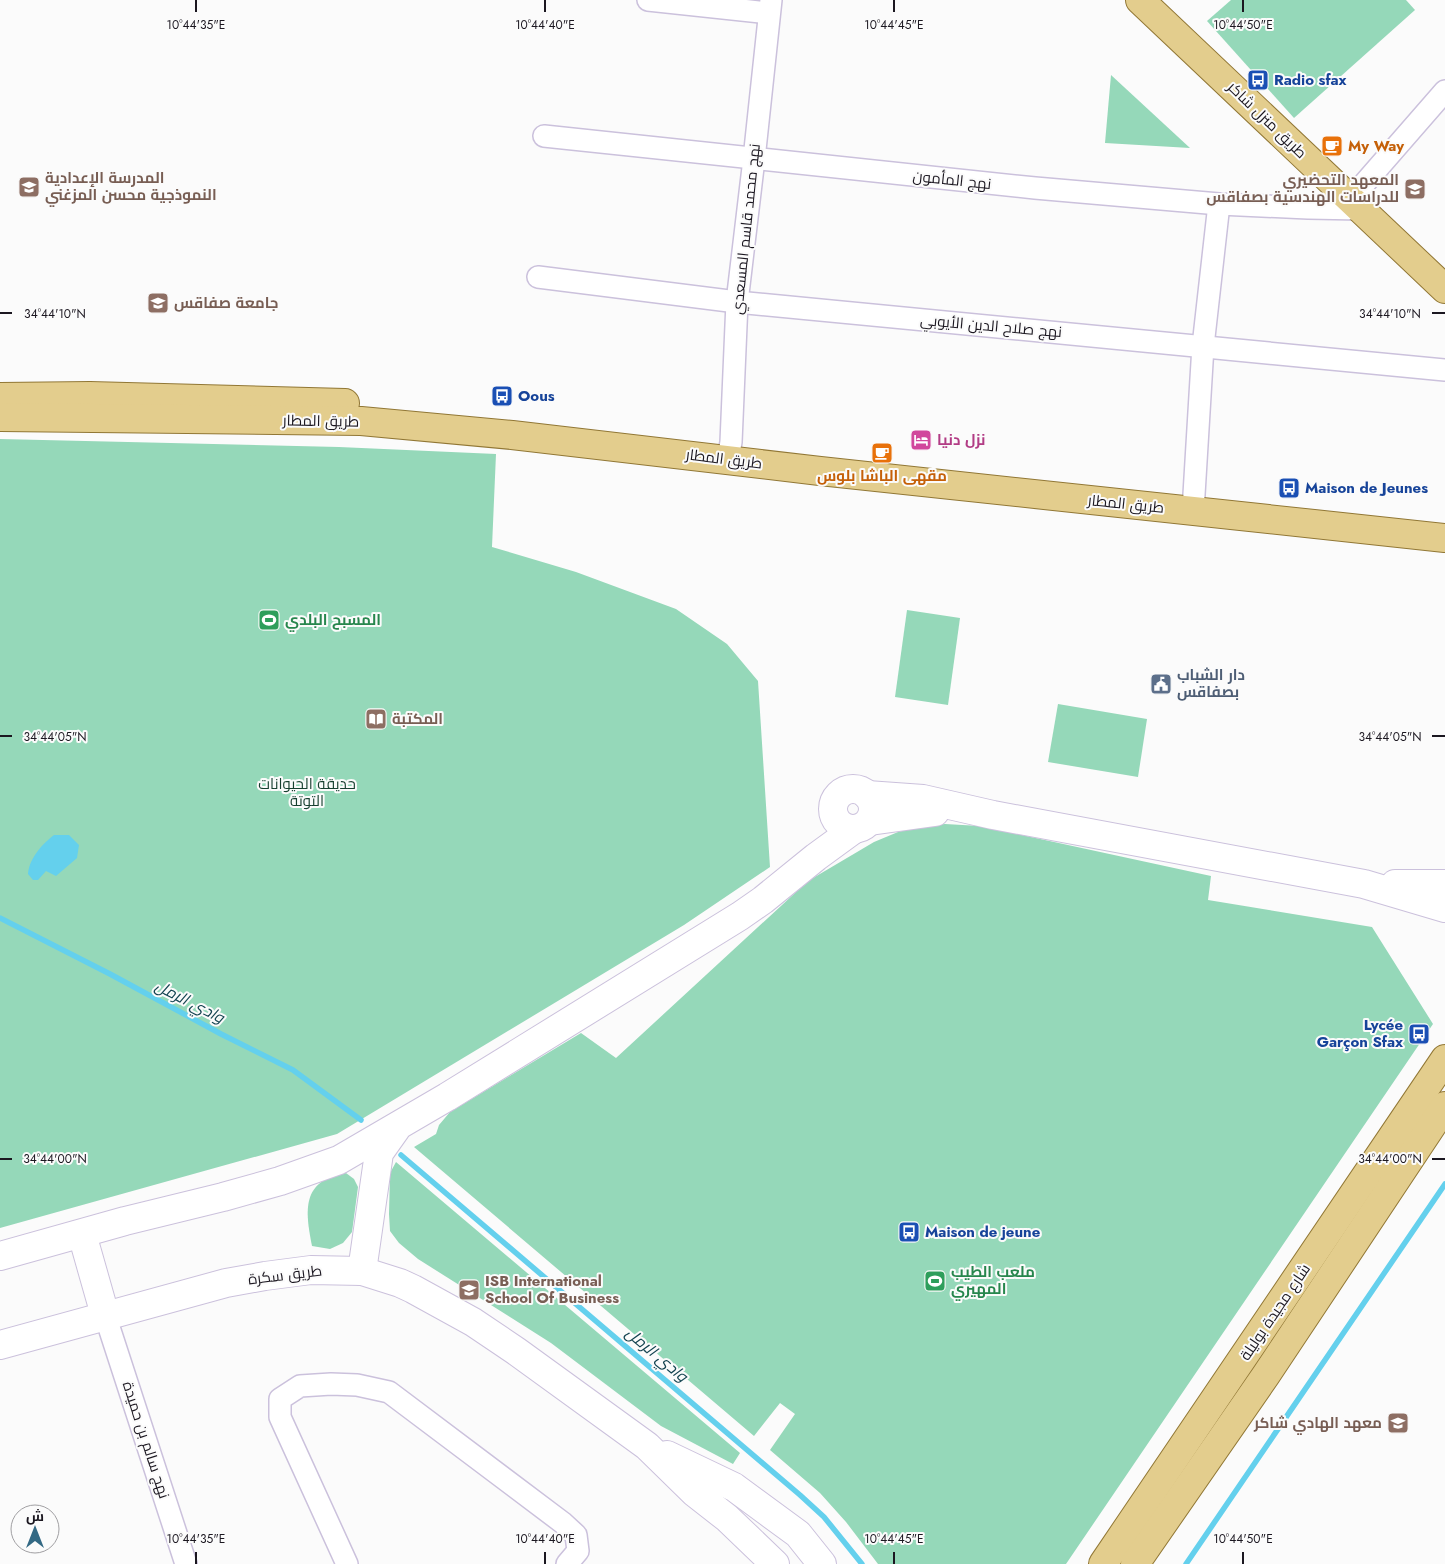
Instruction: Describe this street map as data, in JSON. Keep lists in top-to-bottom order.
{
  "streets": {
    "main road": ["طريق منزل شاكر", "طريق المطار", "شارع مجيدة بوليلة"],
    "street": [
      "نهج المأمون",
      "نهج محمد قاسم المسعدي",
      "نهج صلاح الدين الأيوبي",
      "طريق سكرة",
      "نهج سالم بن حميدة"
    ]
  },
  "crossings": [
    ["طريق منزل شاكر", "نهج المأمون"],
    ["نهج المأمون", "نهج محمد قاسم المسعدي"],
    ["نهج محمد قاسم المسعدي", "نهج صلاح الدين الأيوبي"],
    ["نهج محمد قاسم المسعدي", "طريق المطار"],
    ["طريق سكرة", "نهج سالم بن حميدة"]
  ],
  "water": ["وادي الرمل"],
  "parks": ["حديقة الحيوانات التوتة"],
  "places": {
    "bus stop": [
      "Radio sfax",
      "Oous",
      "Maison de Jeunes",
      "Lycée Garçon Sfax",
      "Maison de jeune"
    ],
    "cafe": ["My Way", "مقهى الباشا بلوس"],
    "school or university": [
      "المدرسة الإعدادية النموذجية محسن المزغني",
      "المعهد التحضيري للدراسات الهندسية بصفاقس",
      "جامعة صفاقس",
      "ISB International School Of Business",
      "معهد الهادي شاكر"
    ],
    "hotel": ["نزل دنيا"],
    "sports": ["المسبح البلدي", "ملعب الطيب المهيري"],
    "public building": ["دار الشباب بصفاقس"],
    "library": ["المكتبة"]
  },
  "north": "top",
  "coordinates": [
    "10°44'35\"E",
    "10°44'40\"E",
    "10°44'45\"E",
    "10°44'50\"E",
    "34°44'10\"N",
    "34°44'05\"N",
    "34°44'00\"N"
  ]
}
